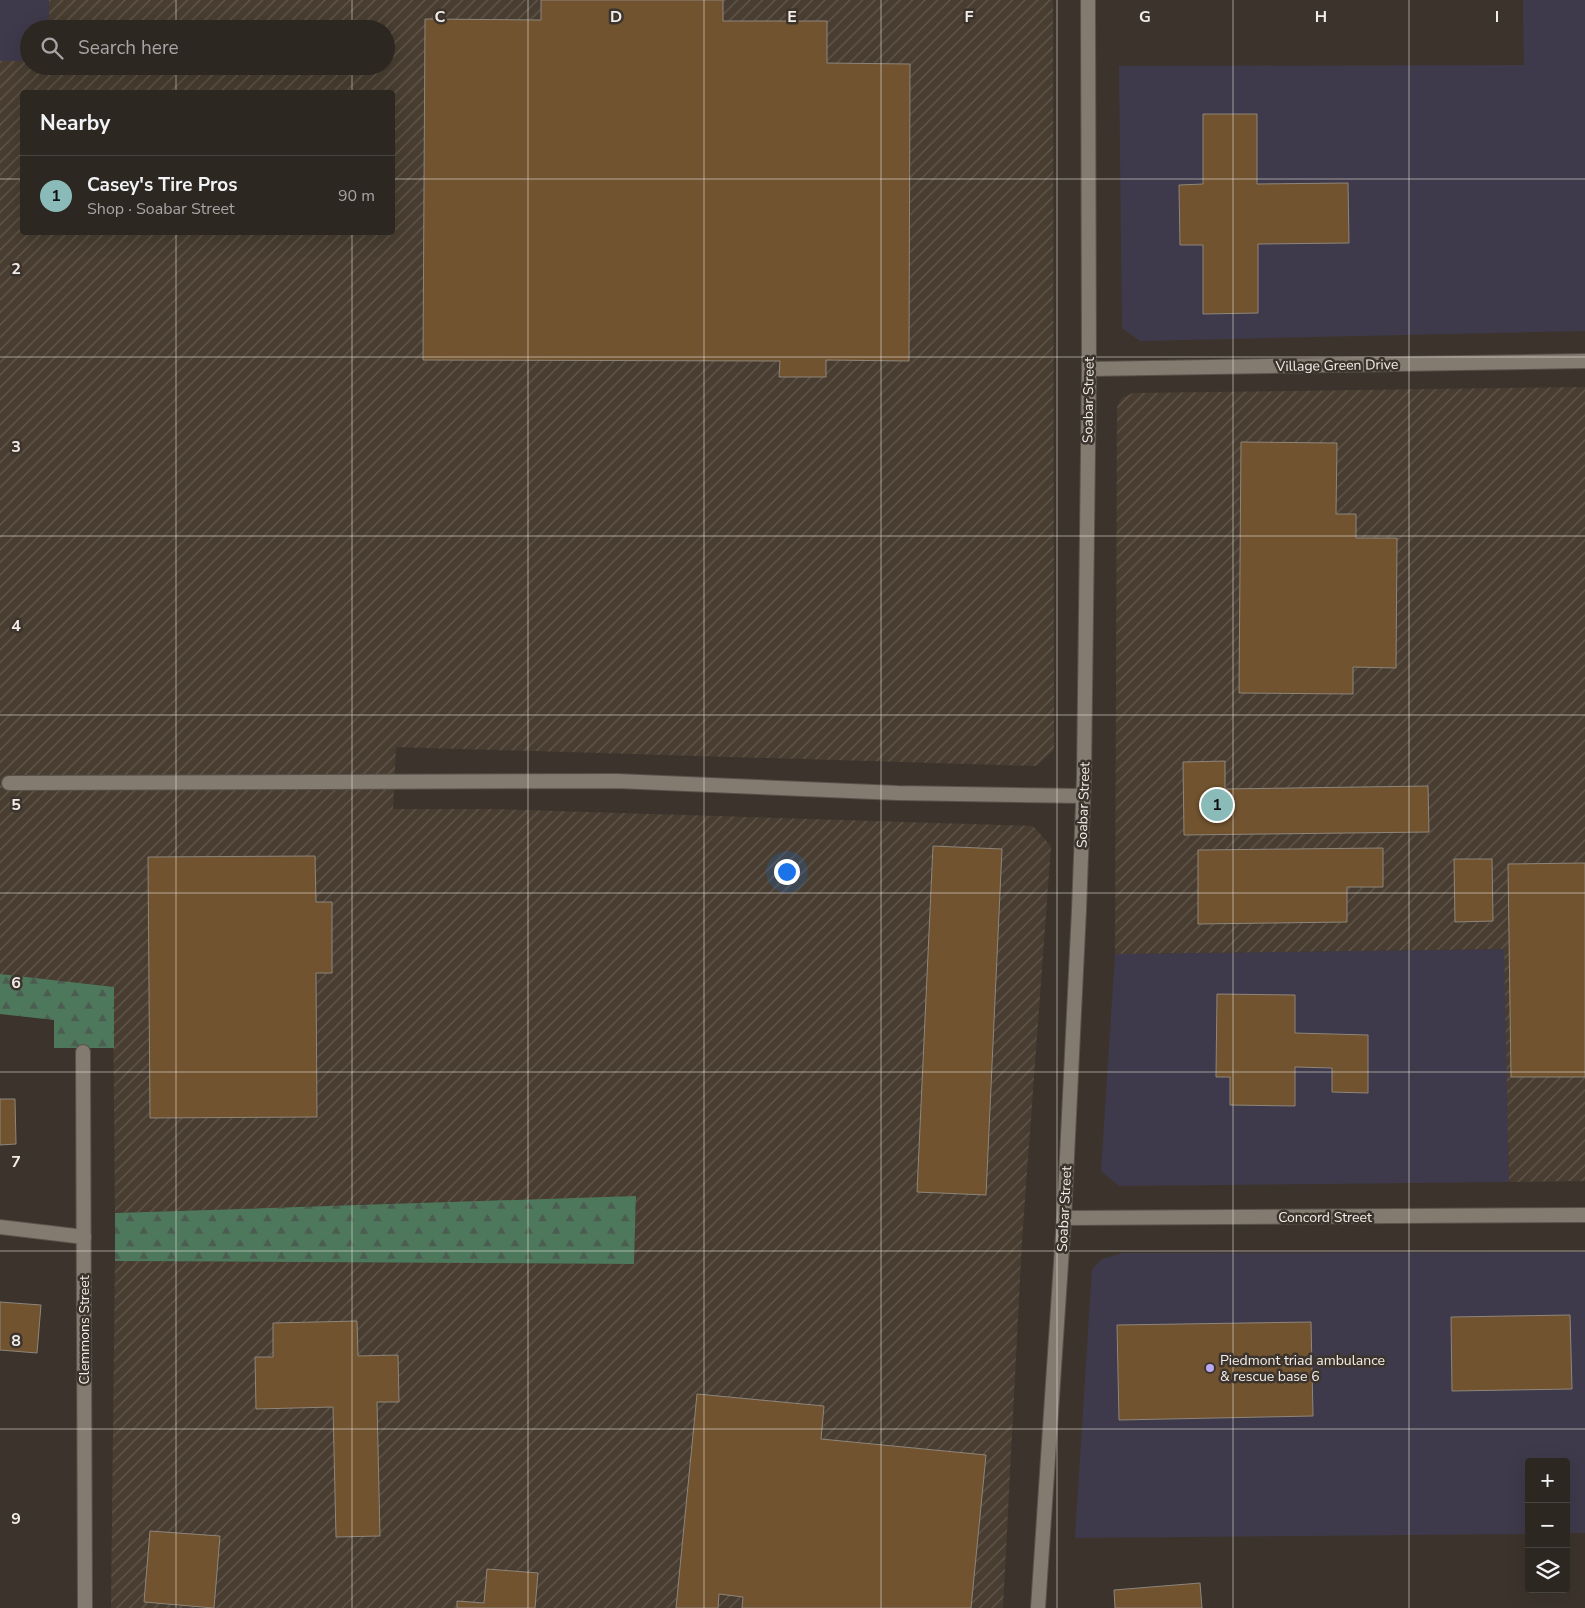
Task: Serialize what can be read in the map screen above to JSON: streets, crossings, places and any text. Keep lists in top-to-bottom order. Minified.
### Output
{"streets":{"street":["Village Green Drive","Soabar Street","Concord Street","Clemmons Street"]},"crossings":[["Village Green Drive","Soabar Street"],["Soabar Street","Concord Street"]],"places":["Piedmont triad ambulance & rescue base 6"],"page":{"search":"Search here","heading":"Nearby","list":[{"mark":"1","name":"Casey's Tire Pros","note":"Shop · Soabar Street","value":"90 m"}],"pins":"1","map_buttons":["+","−"]},"grid":{"columns":["C","D","E","F","G","H","I"],"rows":["2","3","4","5","6","7","8","9"]}}
